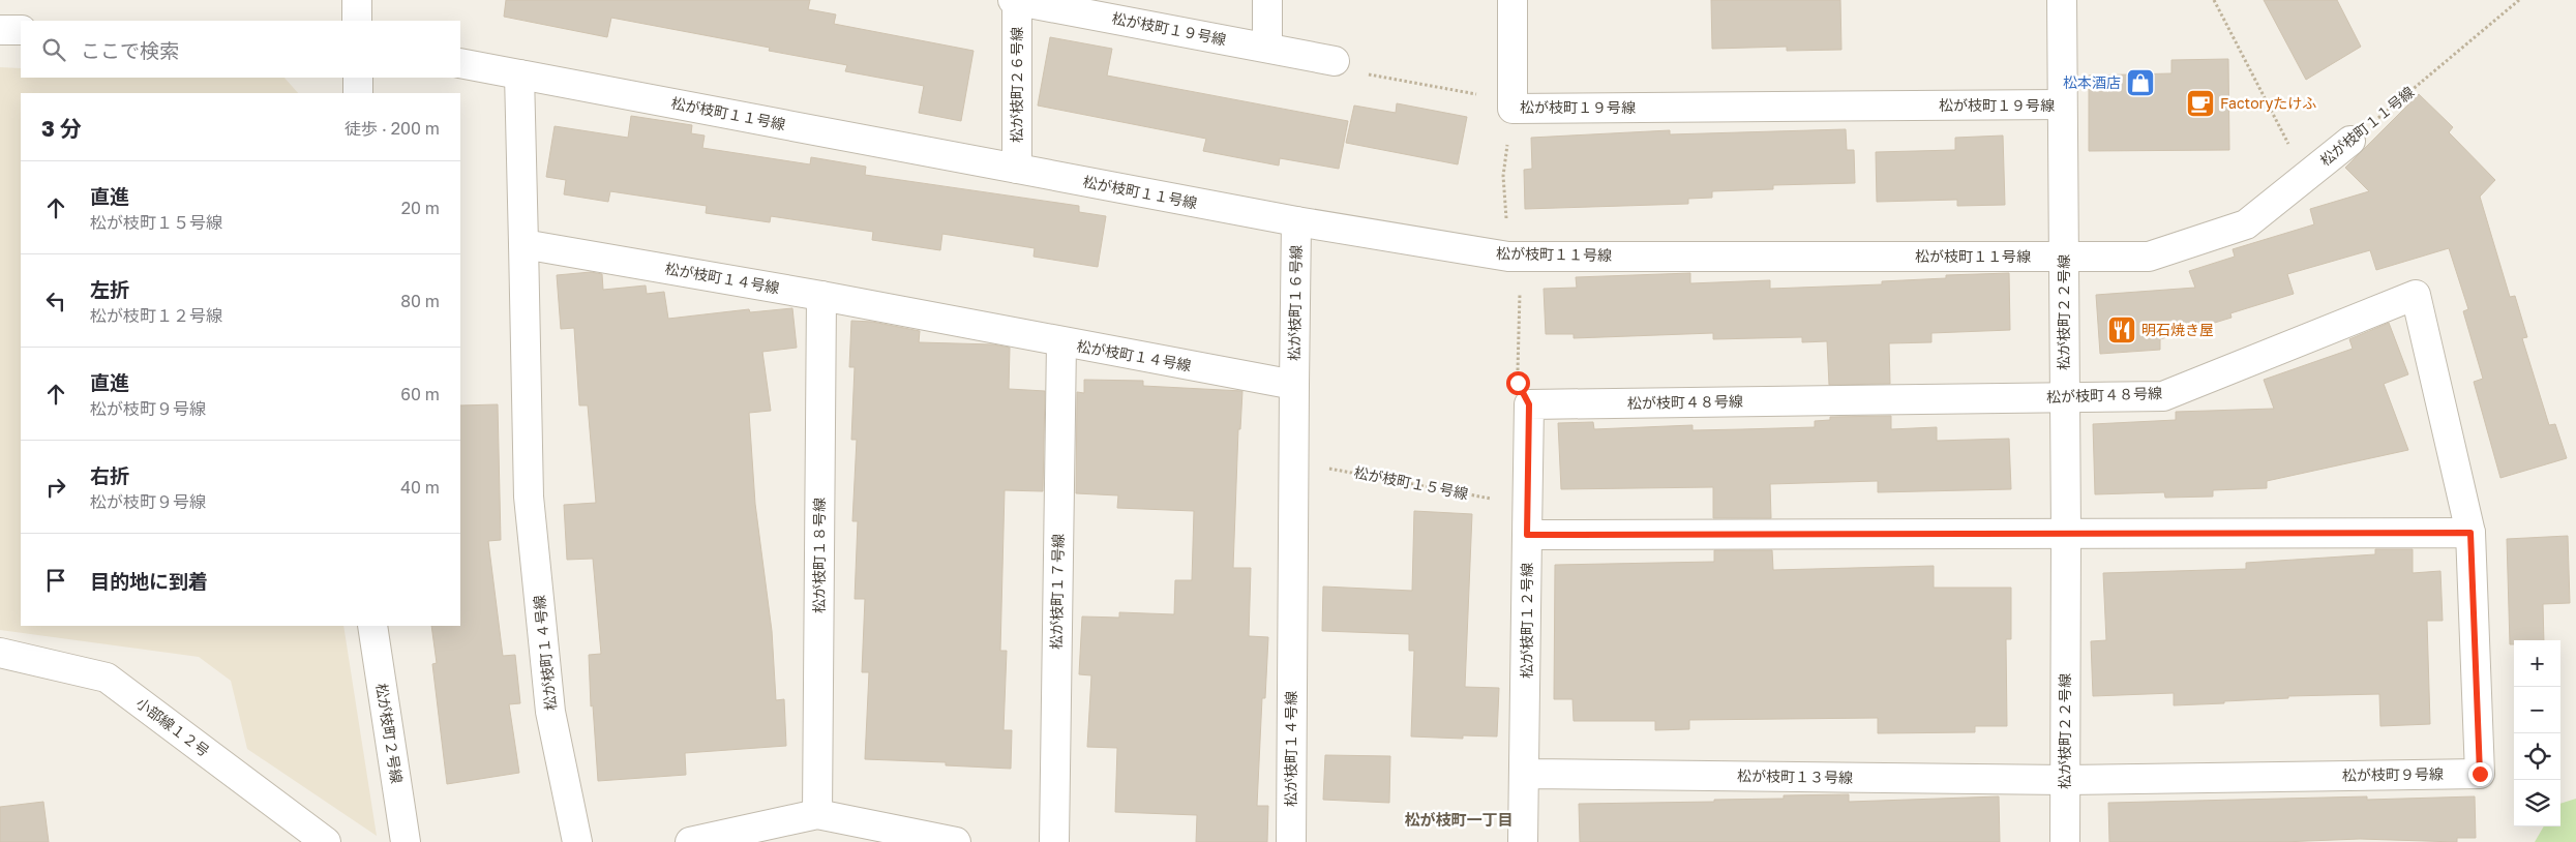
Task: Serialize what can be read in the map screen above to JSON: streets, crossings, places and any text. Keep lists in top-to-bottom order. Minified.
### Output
{"streets":{"street":["松が枝町１９号線","松が枝町２６号線","松が枝町１１号線","松が枝町１４号線","松が枝町１６号線","松が枝町２２号線","松が枝町４８号線","松が枝町１８号線","松が枝町１７号線","松が枝町１２号線","小部線１２号","松が枝町２号線","松が枝町９号線","松が枝町１３号線"],"path":["松が枝町１５号線"]},"crossings":[["松が枝町１９号線","松が枝町２６号線"],["松が枝町１９号線","松が枝町２２号線"],["松が枝町２６号線","松が枝町１１号線"],["松が枝町１１号線","松が枝町１４号線"],["松が枝町１１号線","松が枝町１６号線"],["松が枝町１１号線","松が枝町２２号線"],["松が枝町１４号線","松が枝町１６号線"],["松が枝町１４号線","松が枝町１５号線"],["松が枝町１４号線","松が枝町１８号線"],["松が枝町１４号線","松が枝町１７号線"],["松が枝町２２号線","松が枝町４８号線"],["松が枝町２２号線","松が枝町９号線"],["松が枝町２２号線","松が枝町１３号線"],["松が枝町４８号線","松が枝町９号線"],["松が枝町１２号線","松が枝町１３号線"],["松が枝町９号線","松が枝町１３号線"]],"districts":["松が枝町一丁目"],"places":{"shop":["松本酒店"],"cafe":["Factoryたけふ"],"restaurant":["明石焼き屋"]},"page":{"search":"ここで検索","heading":["3 分","徒歩 · 200 m"],"list":[["直進","松が枝町１５号線","20 m"],["左折","松が枝町１２号線","80 m"],["直進","松が枝町９号線","60 m"],["右折","松が枝町９号線","40 m"],"目的地に到着"],"map_buttons":["+","−"]}}
